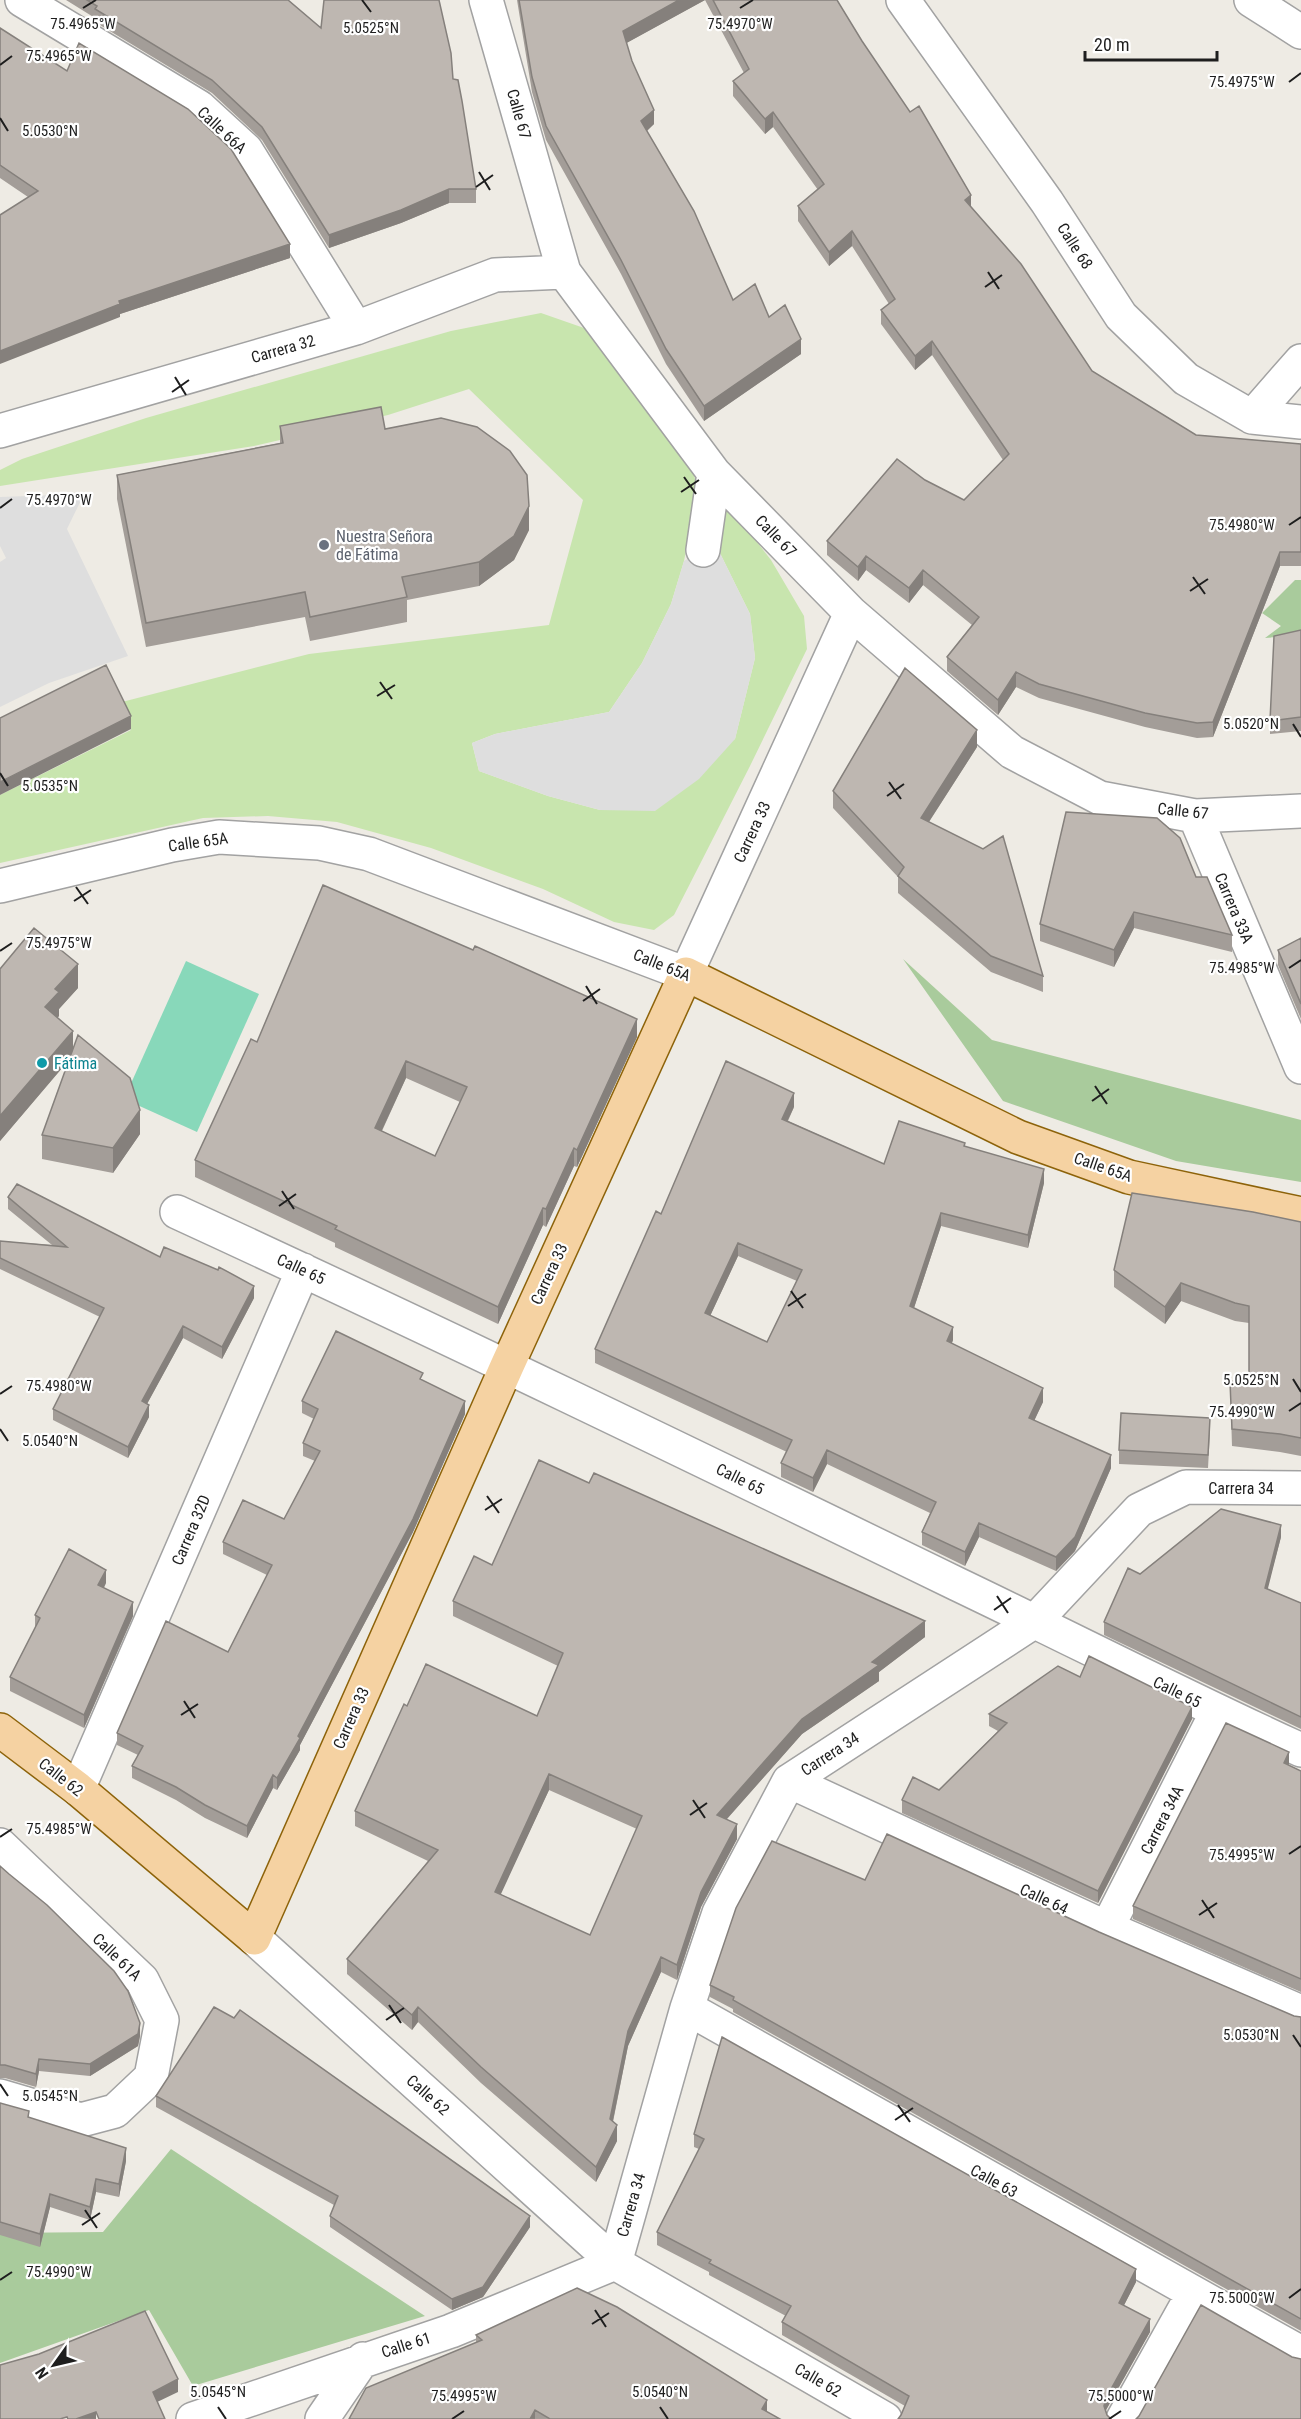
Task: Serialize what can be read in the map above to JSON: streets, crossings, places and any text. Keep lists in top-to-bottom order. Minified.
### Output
{"streets":{"main road":["Carrera 33","Calle 65A","Calle 62"],"street":["Calle 67","Calle 66A","Calle 68","Carrera 32","Carrera 33A","Calle 65","Carrera 34","Carrera 32D","Carrera 34A","Calle 64","Calle 61A","Calle 63","Calle 61"]},"crossings":[["Calle 67","Carrera 32"],["Calle 67","Carrera 33"],["Calle 67","Carrera 33A"],["Calle 66A","Carrera 32"],["Carrera 33","Calle 65A"],["Carrera 33","Calle 65"],["Carrera 33","Calle 62"],["Calle 65","Carrera 34"],["Calle 65","Carrera 32D"],["Calle 65","Carrera 34A"],["Carrera 34","Calle 62"],["Carrera 34","Calle 64"],["Carrera 34","Calle 63"],["Carrera 34","Calle 61"],["Carrera 32D","Calle 62"],["Calle 62","Calle 61"],["Carrera 34A","Calle 64"]],"places":["Nuestra Señora de Fátima","Fátima"],"scale_bar":"20 m","north":"bottom left","coordinates":["75.4965°W","75.4970°W","5.0525°N","75.4975°W","5.0530°N","75.4980°W","5.0520°N","5.0535°N","75.4985°W","75.4990°W","5.0540°N","75.4995°W","5.0545°N","75.5000°W"]}
